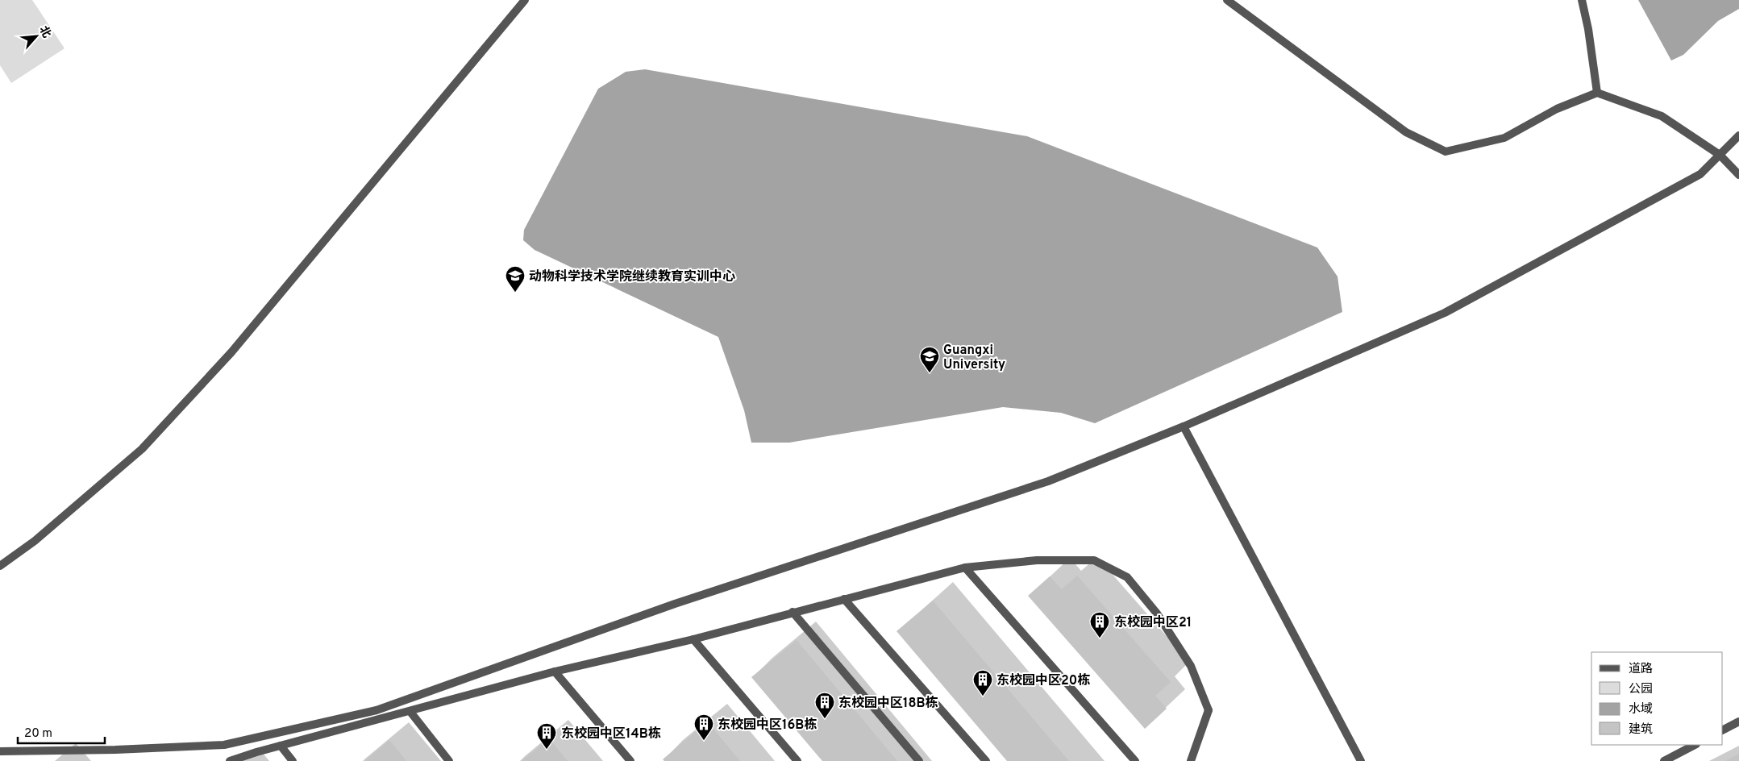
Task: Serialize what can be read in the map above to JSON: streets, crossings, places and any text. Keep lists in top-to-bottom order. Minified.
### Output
{"places":{"school or university":["动物科学技术学院继续教育实训中心","Guangxi University"],"building":["东校园中区21","东校园中区20栋","东校园中区18B栋","东校园中区16B栋","东校园中区14B栋"]},"legend":["道路","公园","水域","建筑"],"scale_bar":"20 m","north":"top right"}
